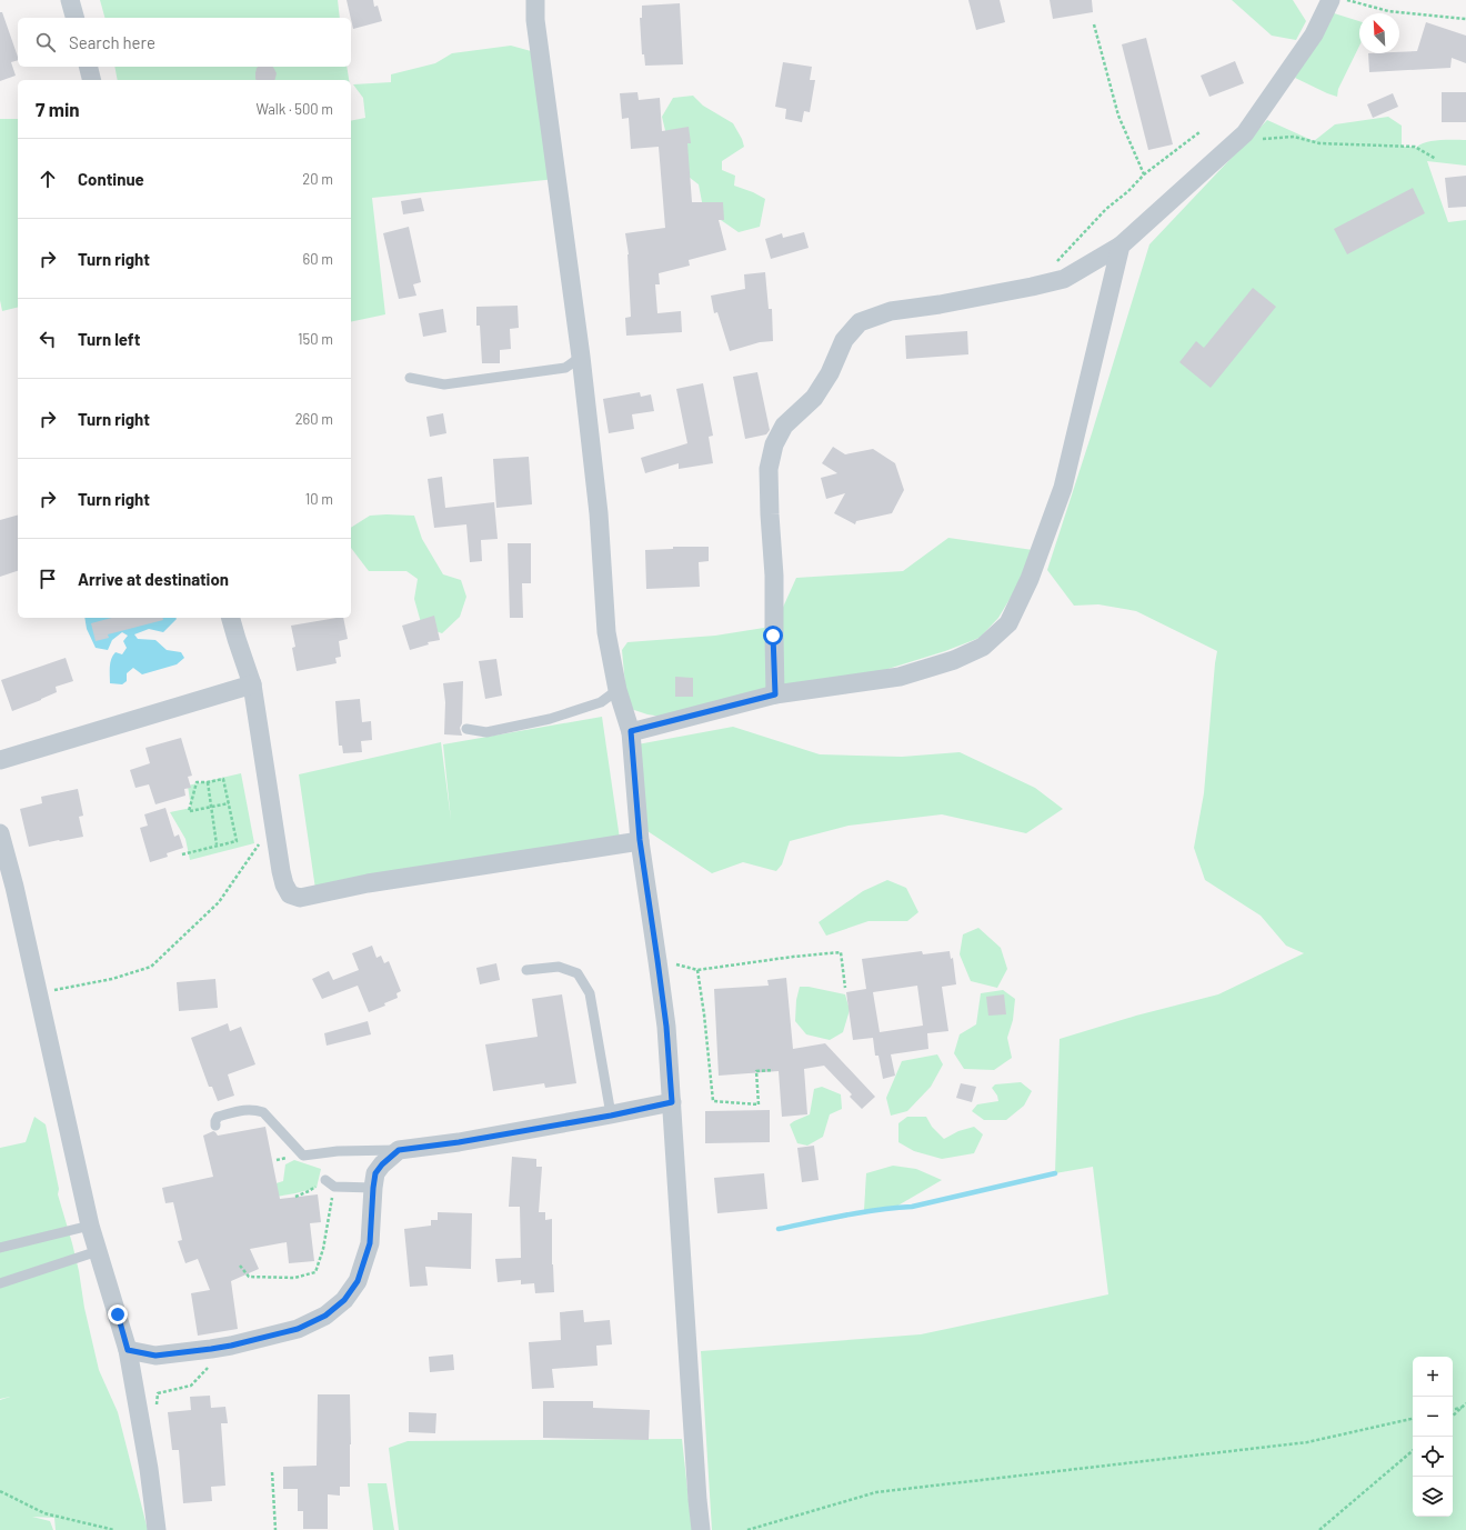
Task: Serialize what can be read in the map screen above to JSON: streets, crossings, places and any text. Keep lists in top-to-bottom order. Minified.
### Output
{"north":"top left","page":{"search":"Search here","heading":["7 min","Walk · 500 m"],"list":[["Continue","20 m"],["Turn right","60 m"],["Turn left","150 m"],["Turn right","260 m"],["Turn right","10 m"],"Arrive at destination"],"map_buttons":["+","−"]}}
